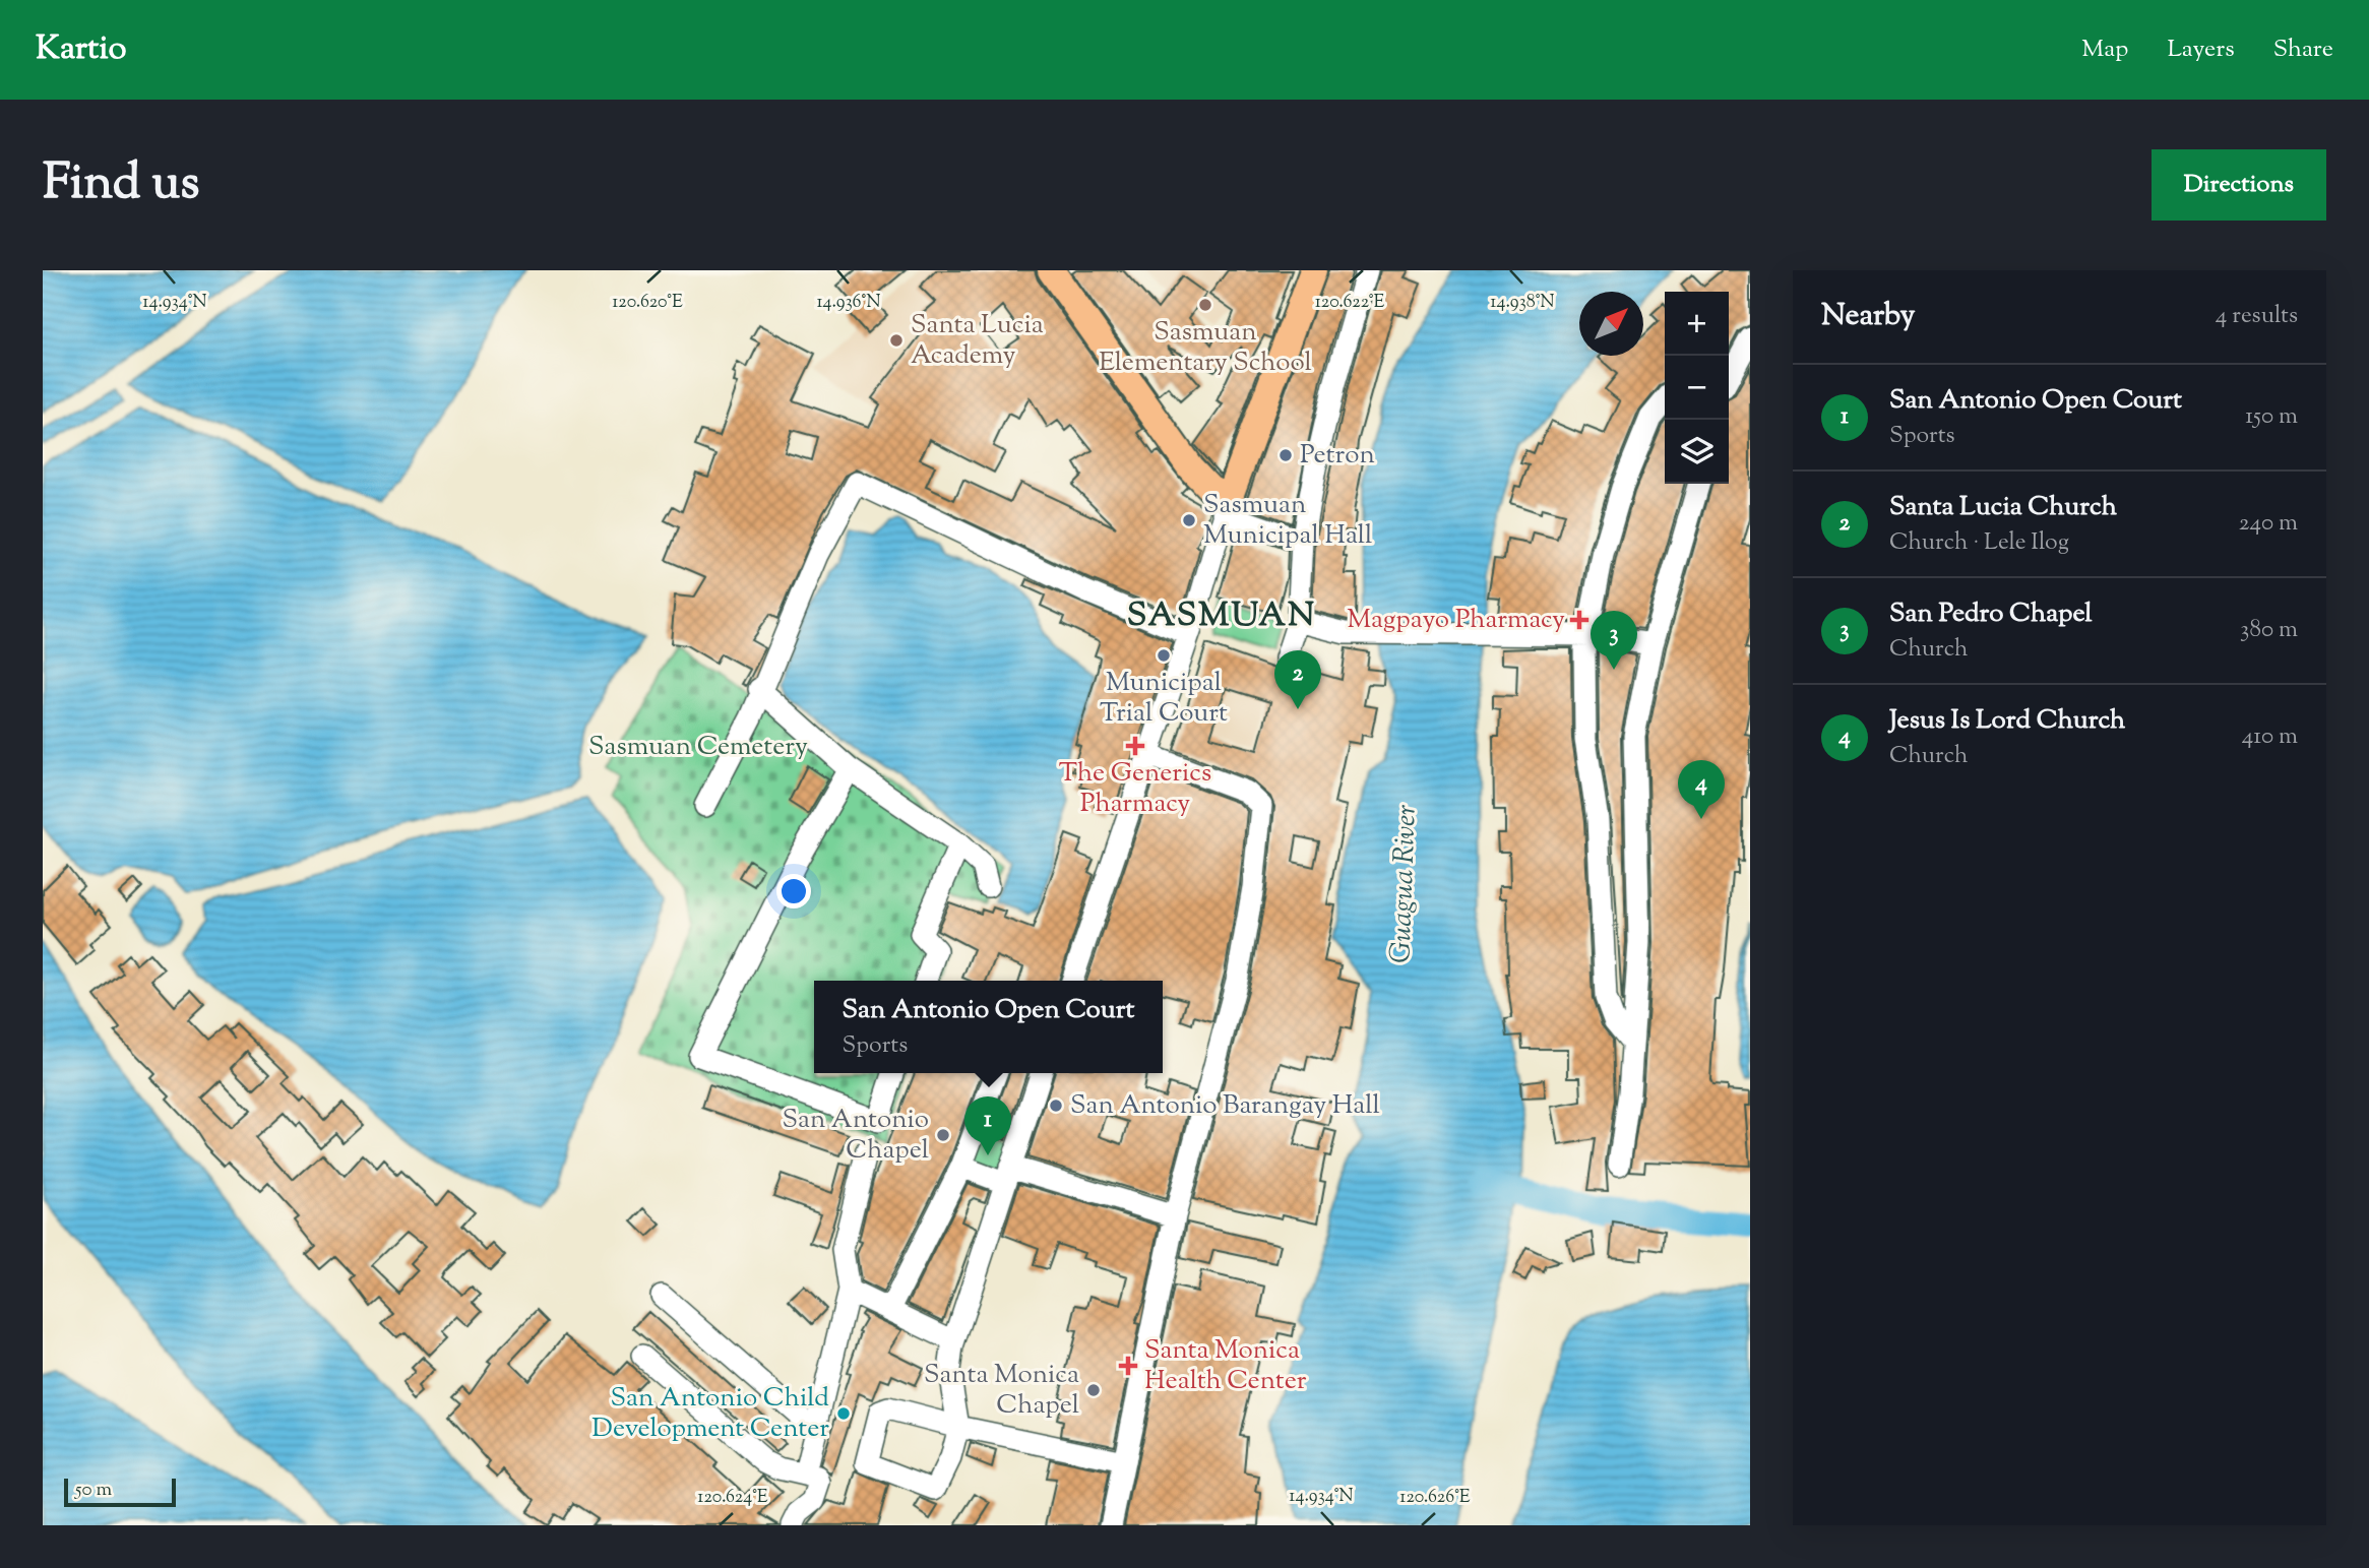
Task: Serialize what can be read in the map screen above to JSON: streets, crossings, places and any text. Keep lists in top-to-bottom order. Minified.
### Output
{"districts":["SASMUAN"],"water":["Guagua River"],"parks":["Sasmuan Cemetery"],"places":{"other":["Sasmuan Elementary School","Santa Lucia Academy","Petron","Sasmuan Municipal Hall","Municipal Trial Court","San Antonio Barangay Hall","San Antonio Chapel","Santa Monica Chapel","San Antonio Child Development Center"],"health":["Magpayo Pharmacy","The Generics Pharmacy","Santa Monica Health Center"]},"scale_bar":"50 m","north":"top right","page":{"header":"Kartio","nav":["Map","Layers","Share"],"title":"Find us","buttons":"Directions","heading":["Nearby","4 results"],"map_buttons":["+","−"],"list":[{"mark":"1","name":"San Antonio Open Court","note":"Sports","value":"150 m"},{"mark":"2","name":"Santa Lucia Church","note":"Church · Lele Ilog","value":"240 m"},{"mark":"3","name":"San Pedro Chapel","note":"Church","value":"380 m"},{"mark":"4","name":"Jesus Is Lord Church","note":"Church","value":"410 m"}],"pins":["3","2","4","1"],"popup":["San Antonio Open Court","Sports"],"scale":"50 m"},"coordinates":["120.620°E","120.622°E","14.934°N","14.936°N","14.938°N","120.624°E","120.626°E"]}
